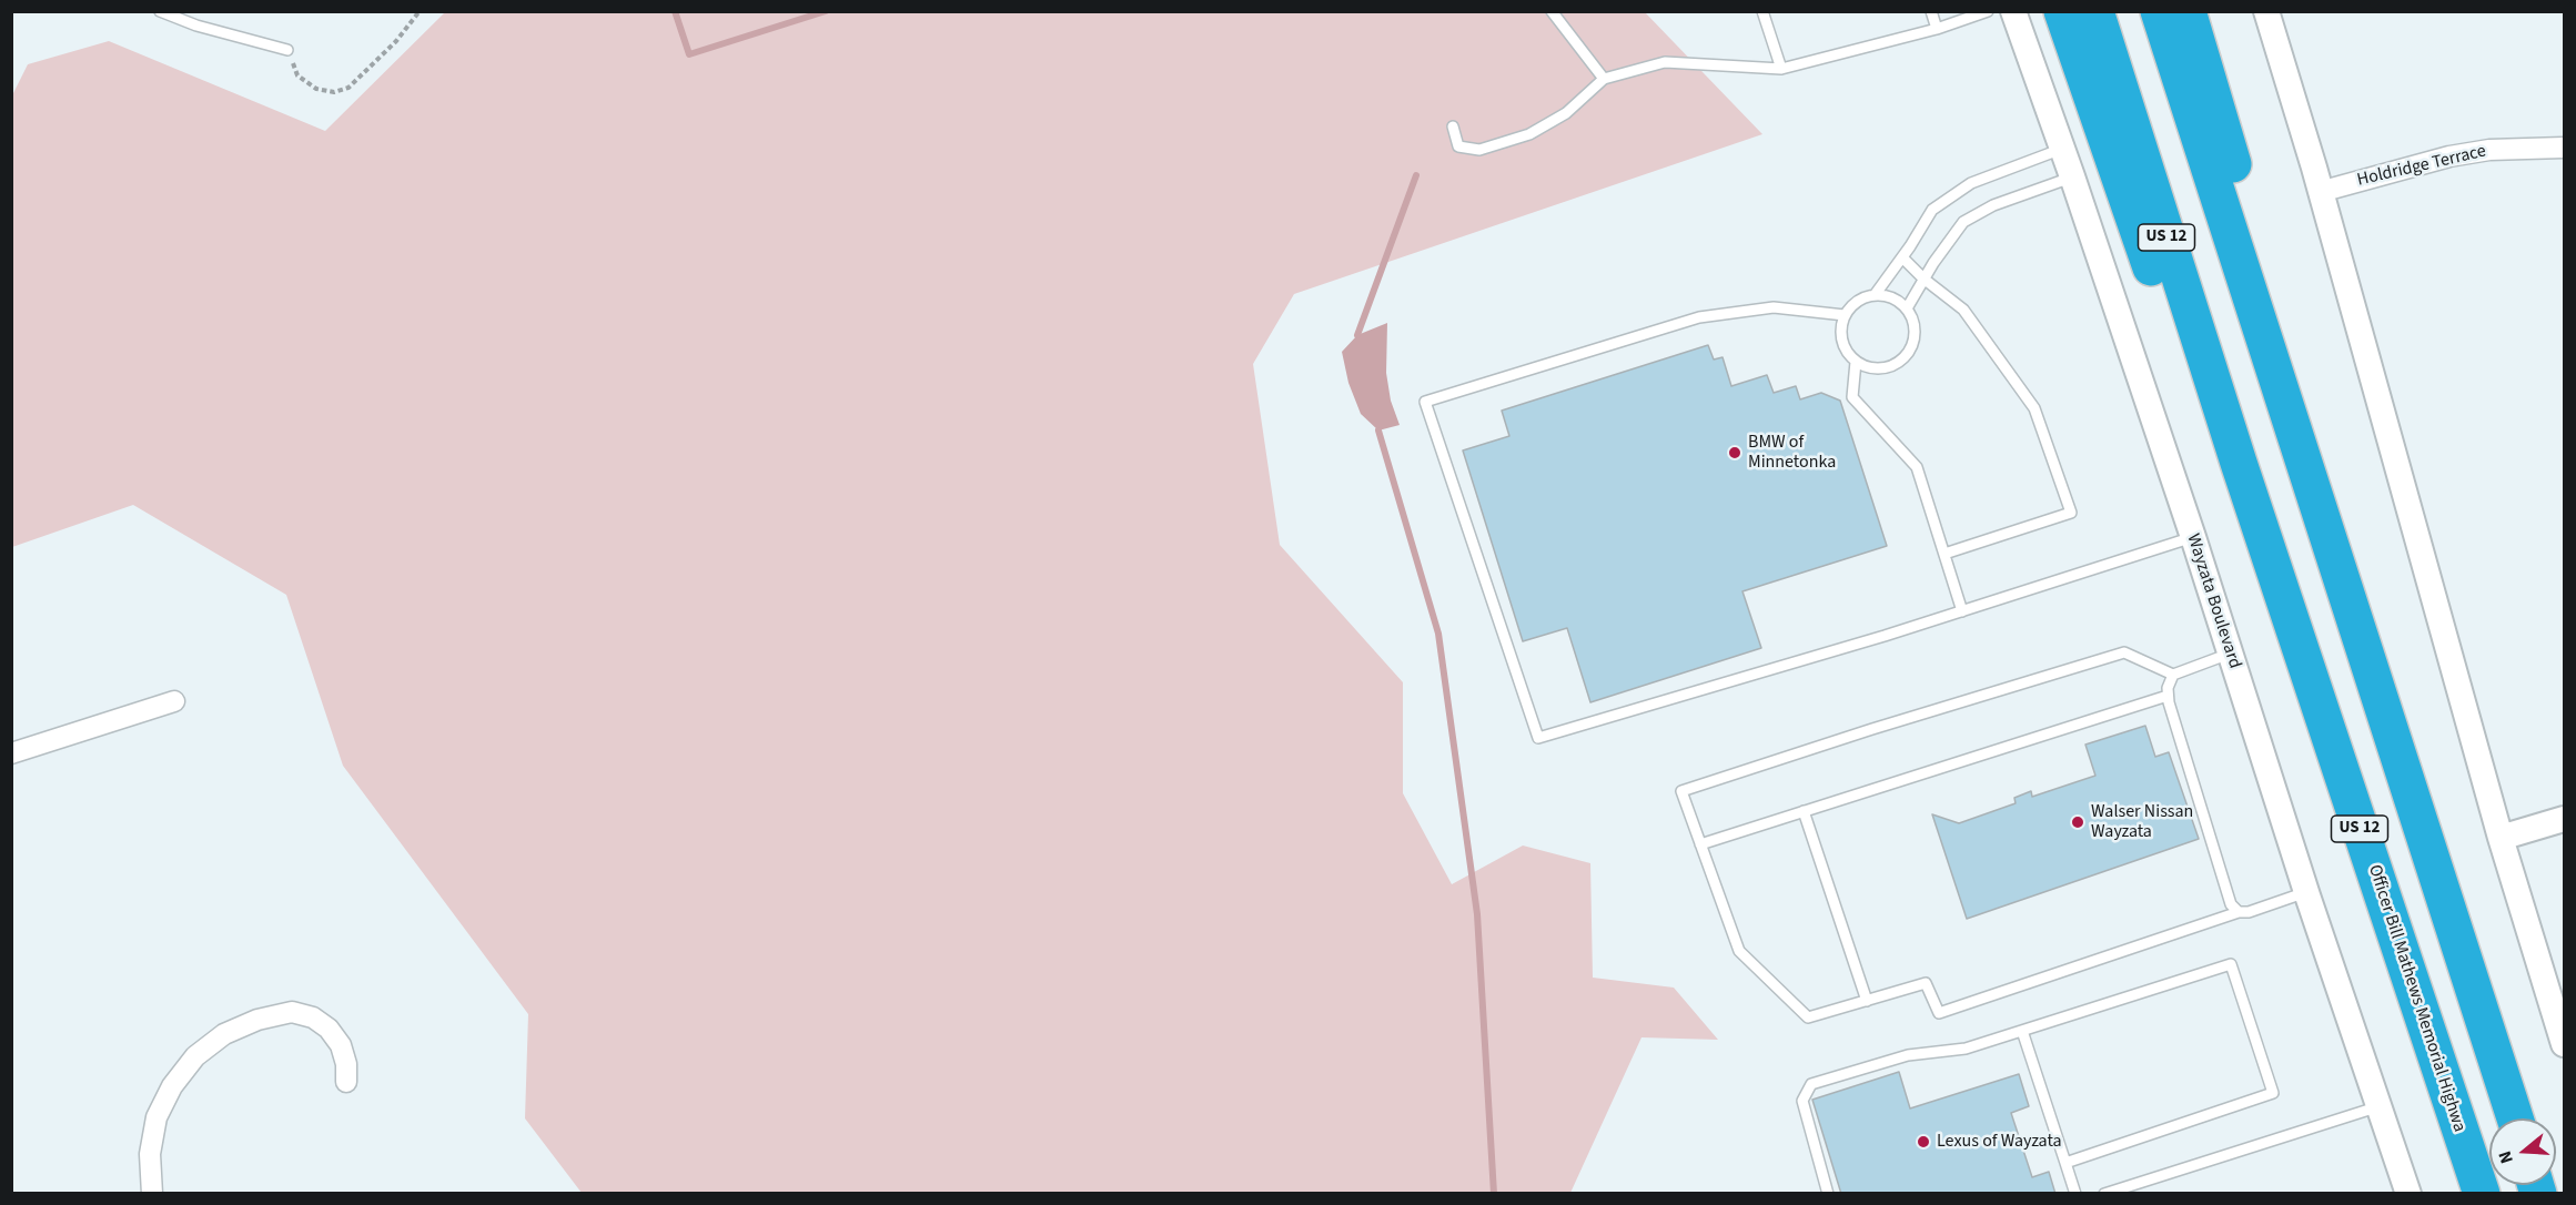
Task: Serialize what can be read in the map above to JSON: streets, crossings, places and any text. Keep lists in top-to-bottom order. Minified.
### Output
{"streets":{"highway":["US 12","Officer Bill Mathews Memorial Highwa"],"street":["Holdridge Terrace","Wayzata Boulevard"]},"crossings":[["US 12","Officer Bill Mathews Memorial Highwa"]],"places":["BMW of Minnetonka","Walser Nissan Wayzata","Lexus of Wayzata"],"north":"left"}
